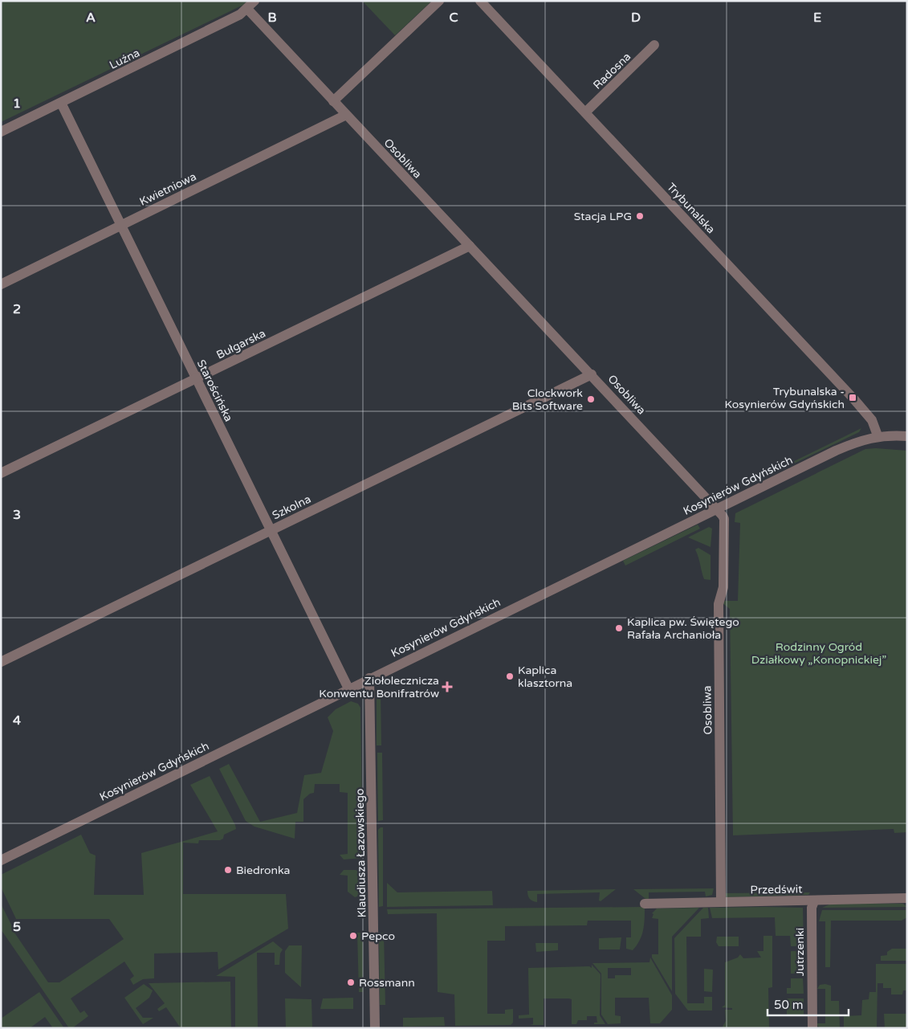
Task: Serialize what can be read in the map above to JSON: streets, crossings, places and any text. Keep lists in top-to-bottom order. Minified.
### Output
{"streets":{"street":["Luźna","Radosna","Osobliwa","Kwietniowa","Trybunalska","Bułgarska","Starościńska","Kosynierów Gdyńskich","Szkolna","Klaudiusza Łazowskiego","Przedświt","Jutrzenki"]},"crossings":[["Luźna","Osobliwa"],["Luźna","Starościńska"],["Radosna","Trybunalska"],["Osobliwa","Kwietniowa"],["Osobliwa","Bułgarska"],["Osobliwa","Kosynierów Gdyńskich"],["Osobliwa","Szkolna"],["Osobliwa","Przedświt"],["Kwietniowa","Starościńska"],["Trybunalska","Kosynierów Gdyńskich"],["Bułgarska","Starościńska"],["Starościńska","Kosynierów Gdyńskich"],["Starościńska","Szkolna"],["Kosynierów Gdyńskich","Klaudiusza Łazowskiego"],["Przedświt","Jutrzenki"]],"parks":["Rodzinny Ogród Działkowy „Konopnickiej”"],"places":{"other":["Stacja LPG","Clockwork Bits Software","Kaplica pw. Świętego Rafała Archanioła","Kaplica klasztorna","Biedronka","Pepco","Rossmann"],"transit":["Trybunalska - Kosynierów Gdyńskich"],"health":["Ziołolecznicza Konwentu Bonifratrów"]},"scale_bar":"50 m","grid":{"columns":["A","B","C","D","E"],"rows":["1","2","3","4","5"]}}
